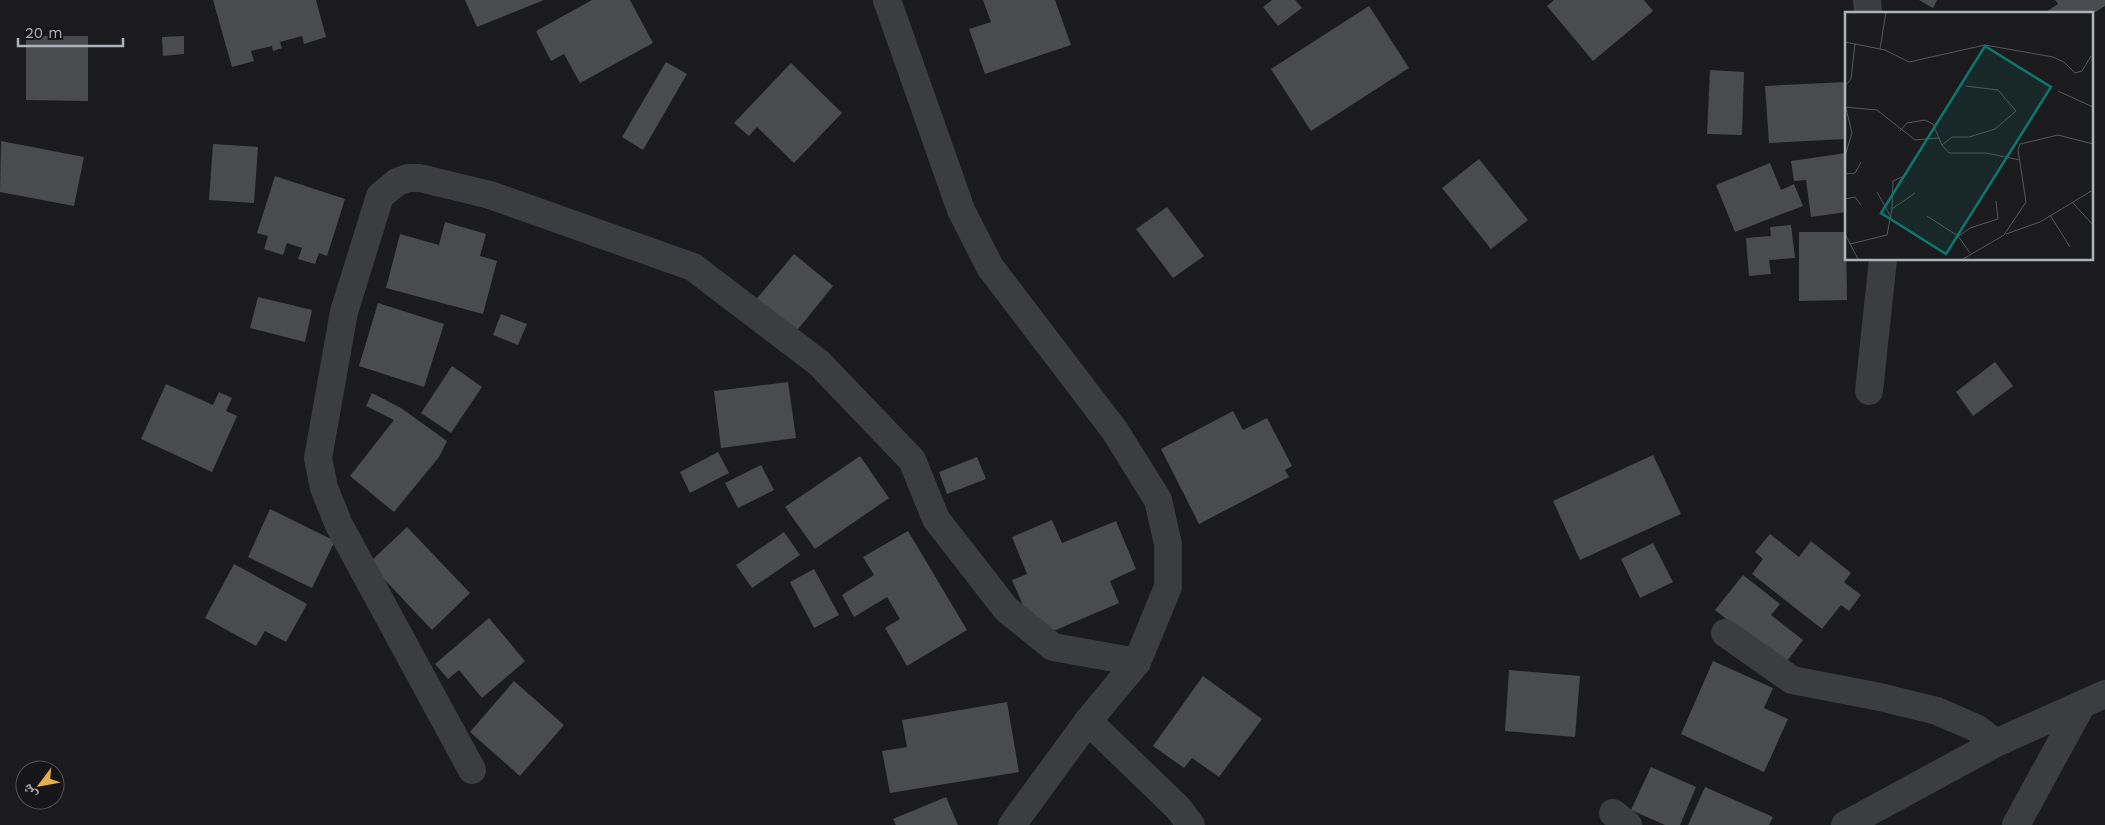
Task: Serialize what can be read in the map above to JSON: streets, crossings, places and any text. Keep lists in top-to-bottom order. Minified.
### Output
{"scale_bar":"20 m","north":"bottom left"}
